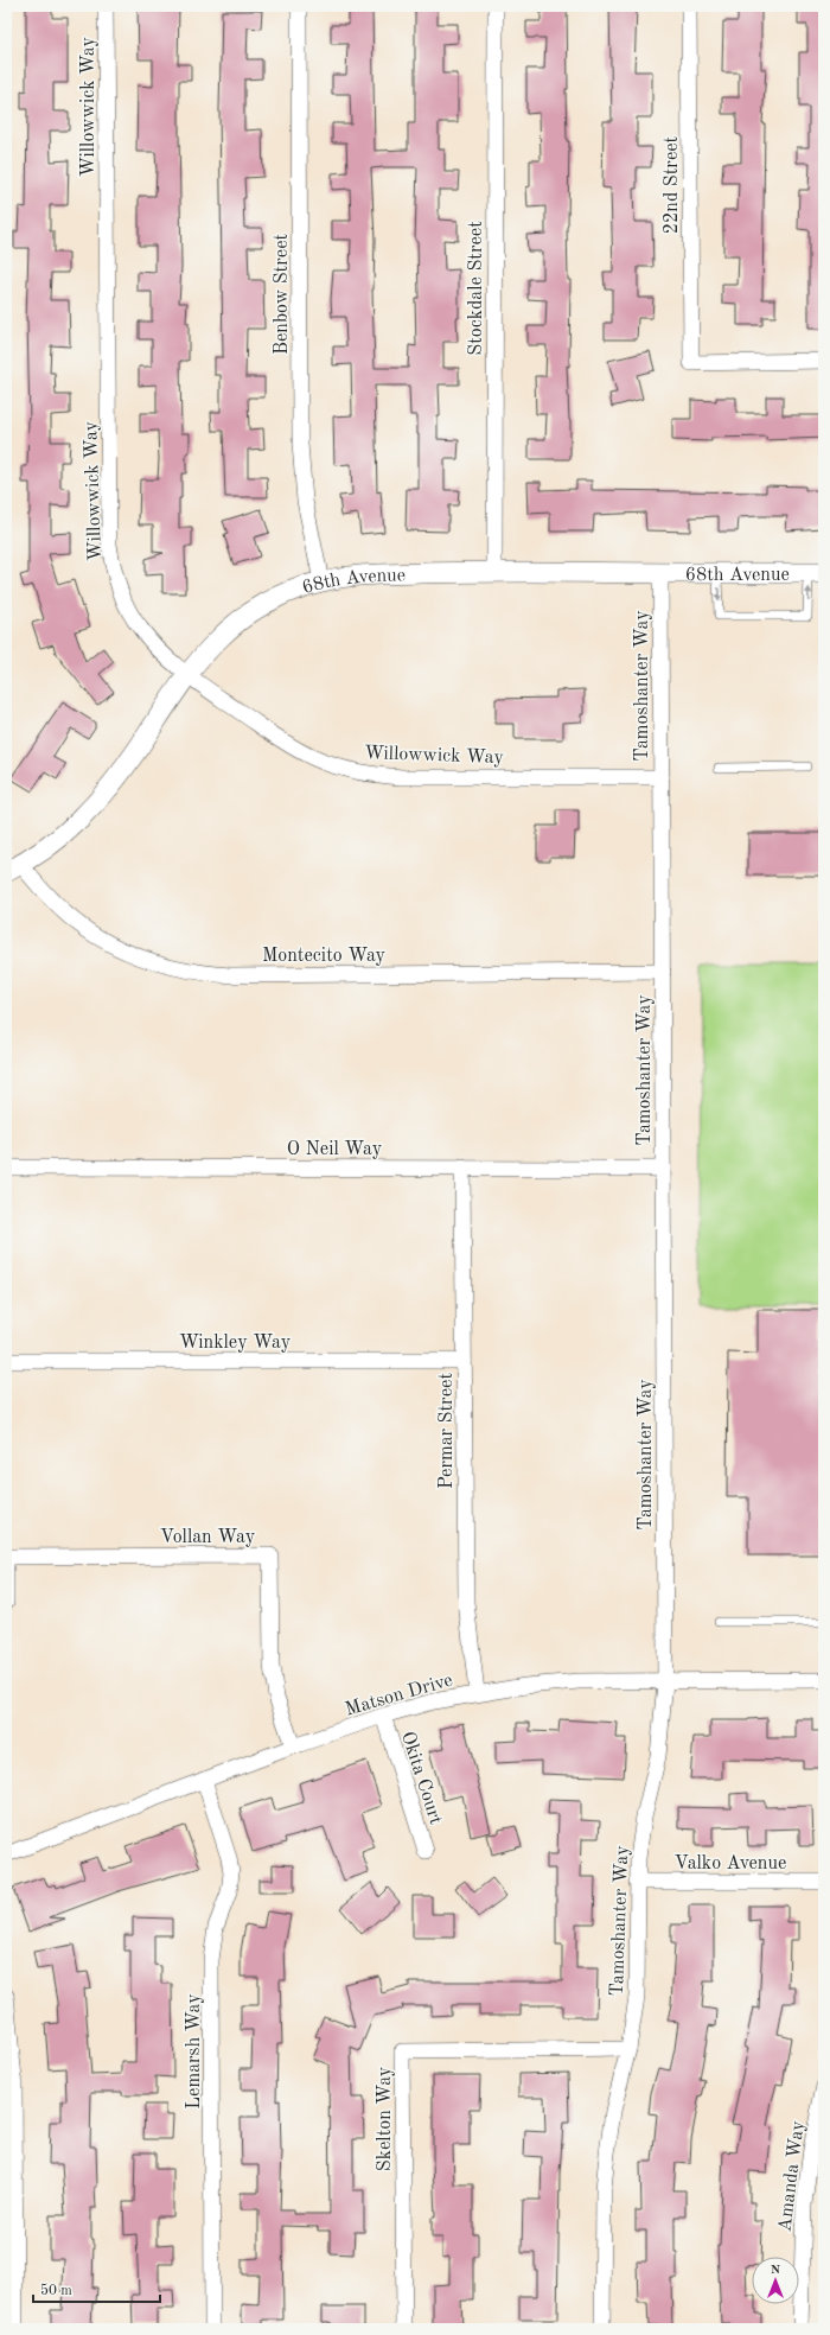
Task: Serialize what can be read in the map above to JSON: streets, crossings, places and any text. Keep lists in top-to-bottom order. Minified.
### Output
{"streets":{"street":["Willowwick Way","22nd Street","Stockdale Street","Benbow Street","68th Avenue","Tamoshanter Way","Montecito Way","O Neil Way","Winkley Way","Permar Street","Vollan Way","Matson Drive","Okita Court","Valko Avenue","Lemarsh Way","Skelton Way","Amanda Way"]},"crossings":[["Willowwick Way","68th Avenue"],["Willowwick Way","Tamoshanter Way"],["Stockdale Street","68th Avenue"],["Benbow Street","68th Avenue"],["68th Avenue","Tamoshanter Way"],["68th Avenue","Montecito Way"],["Tamoshanter Way","Montecito Way"],["Tamoshanter Way","O Neil Way"],["Tamoshanter Way","Matson Drive"],["Tamoshanter Way","Valko Avenue"],["Tamoshanter Way","Skelton Way"],["O Neil Way","Permar Street"],["Winkley Way","Permar Street"],["Permar Street","Matson Drive"],["Vollan Way","Matson Drive"],["Matson Drive","Okita Court"],["Matson Drive","Lemarsh Way"]],"scale_bar":"50 m","north":"top"}
